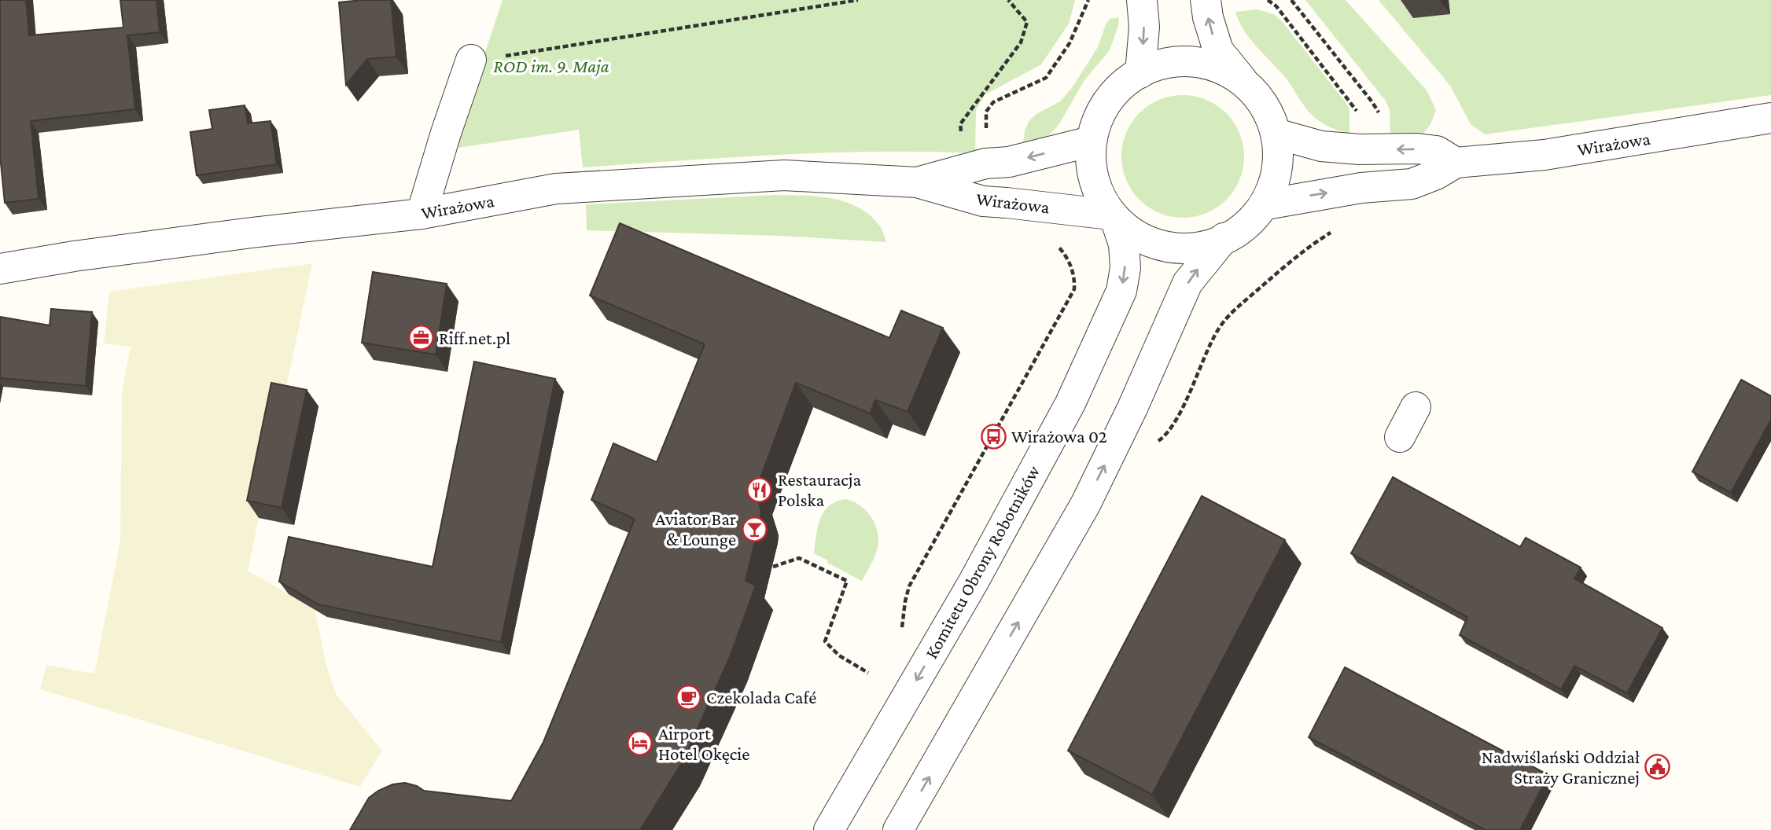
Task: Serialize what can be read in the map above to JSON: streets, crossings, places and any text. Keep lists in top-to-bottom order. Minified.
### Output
{"streets":{"street":["Wirażowa","Komitetu Obrony Robotników"]},"crossings":[["Wirażowa","Komitetu Obrony Robotników"]],"parks":["ROD im. 9. Maja"],"places":{"office":["Riff.net.pl"],"bus stop":["Wirażowa 02"],"restaurant":["Restauracja Polska"],"bar":["Aviator Bar & Lounge"],"cafe":["Czekolada Café"],"hotel":["Airport Hotel Okęcie"],"public building":["Nadwiślański Oddział Straży Granicznej"]}}
